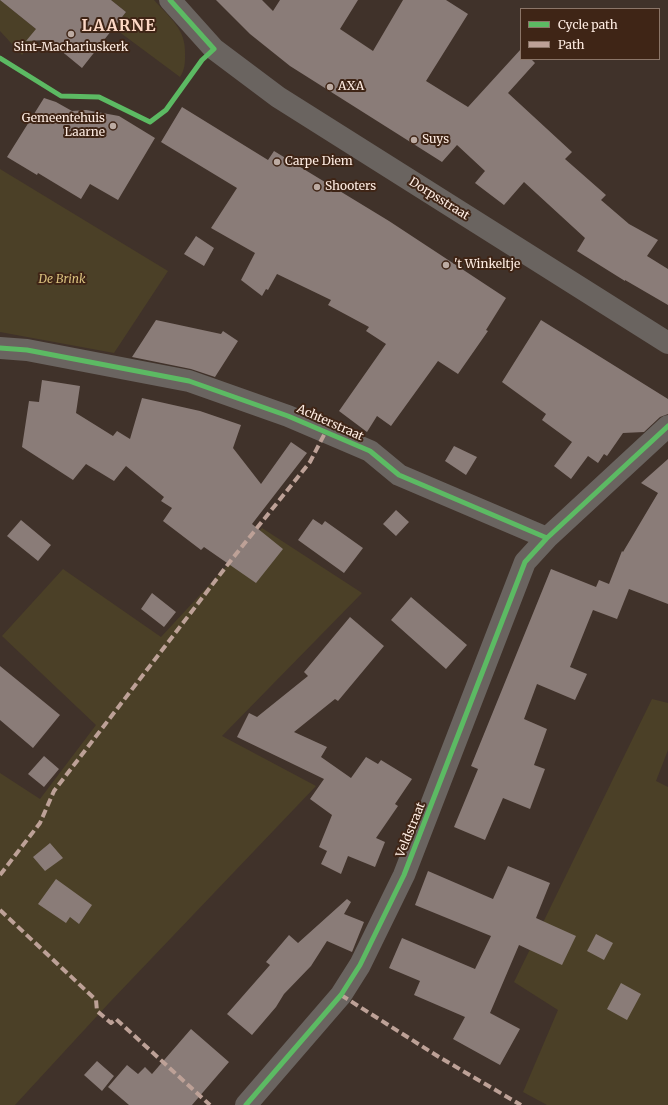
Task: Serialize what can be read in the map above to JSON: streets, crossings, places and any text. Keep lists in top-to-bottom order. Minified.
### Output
{"streets":{"street":["Dorpsstraat","Achterstraat","Veldstraat"]},"crossings":[["Achterstraat","Veldstraat"]],"districts":["LAARNE"],"parks":["De Brink"],"places":["Sint-Machariuskerk","AXA","Gemeentehuis Laarne","Suys","Carpe Diem","Shooters","'t Winkeltje"],"legend":["Cycle path","Path"]}
